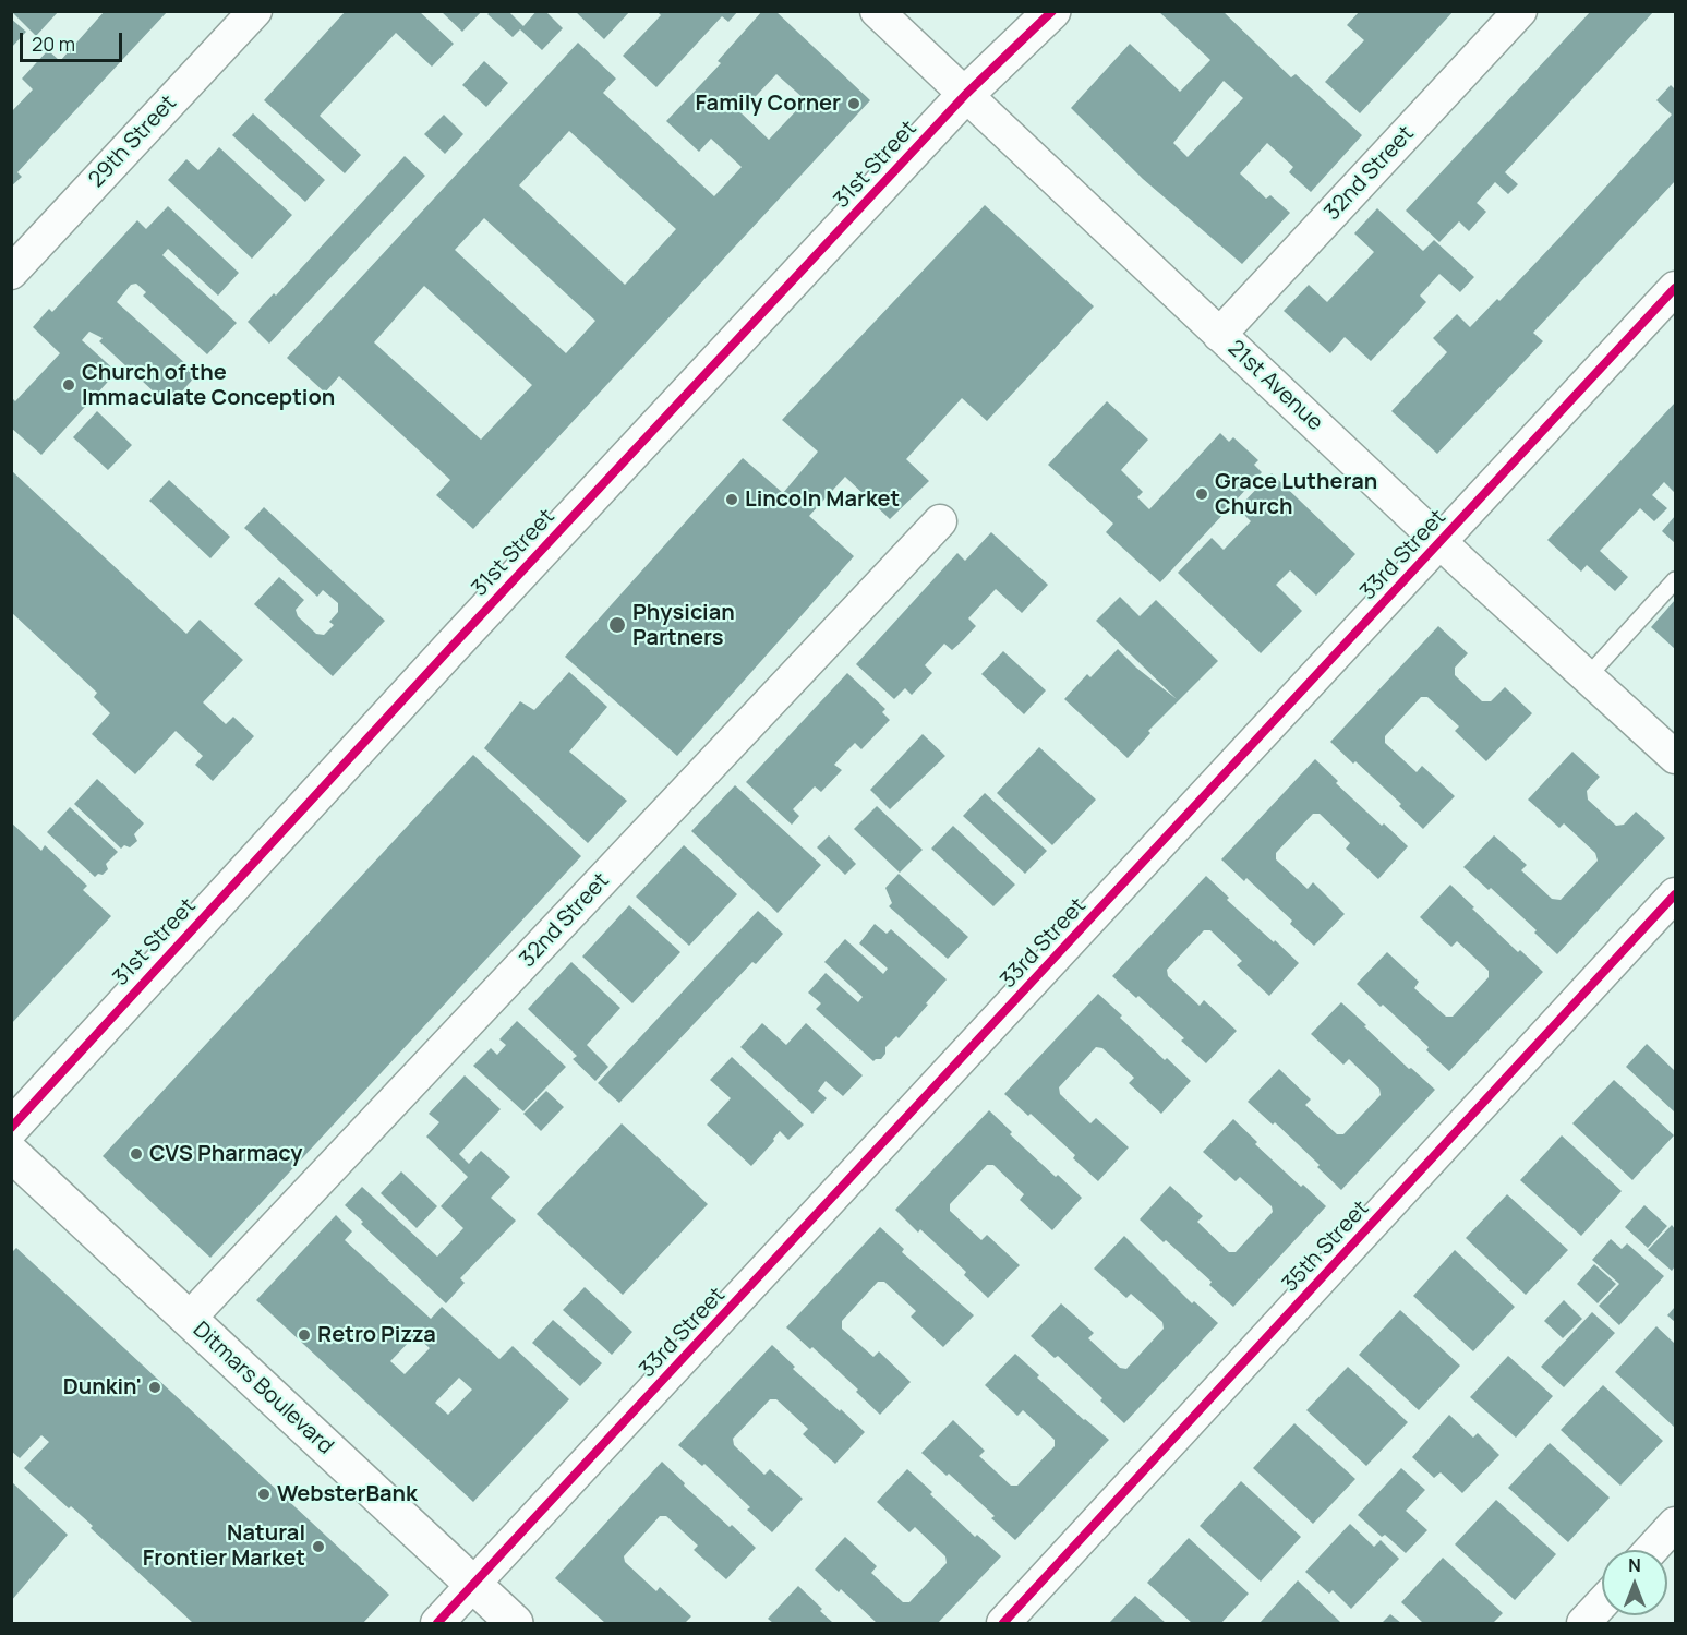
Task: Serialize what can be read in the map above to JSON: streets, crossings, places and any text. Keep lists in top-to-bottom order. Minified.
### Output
{"streets":{"street":["29th Street","31st Street","32nd Street","21st Avenue","33rd Street","35th Street","Ditmars Boulevard"]},"crossings":[["31st Street","21st Avenue"],["32nd Street","21st Avenue"],["32nd Street","Ditmars Boulevard"],["21st Avenue","33rd Street"],["33rd Street","Ditmars Boulevard"]],"places":["Family Corner","Church of the Immaculate Conception","Grace Lutheran Church","Lincoln Market","Physician Partners","CVS Pharmacy","Retro Pizza","Dunkin'","WebsterBank","Natural Frontier Market"],"scale_bar":"20 m","north":"top"}
